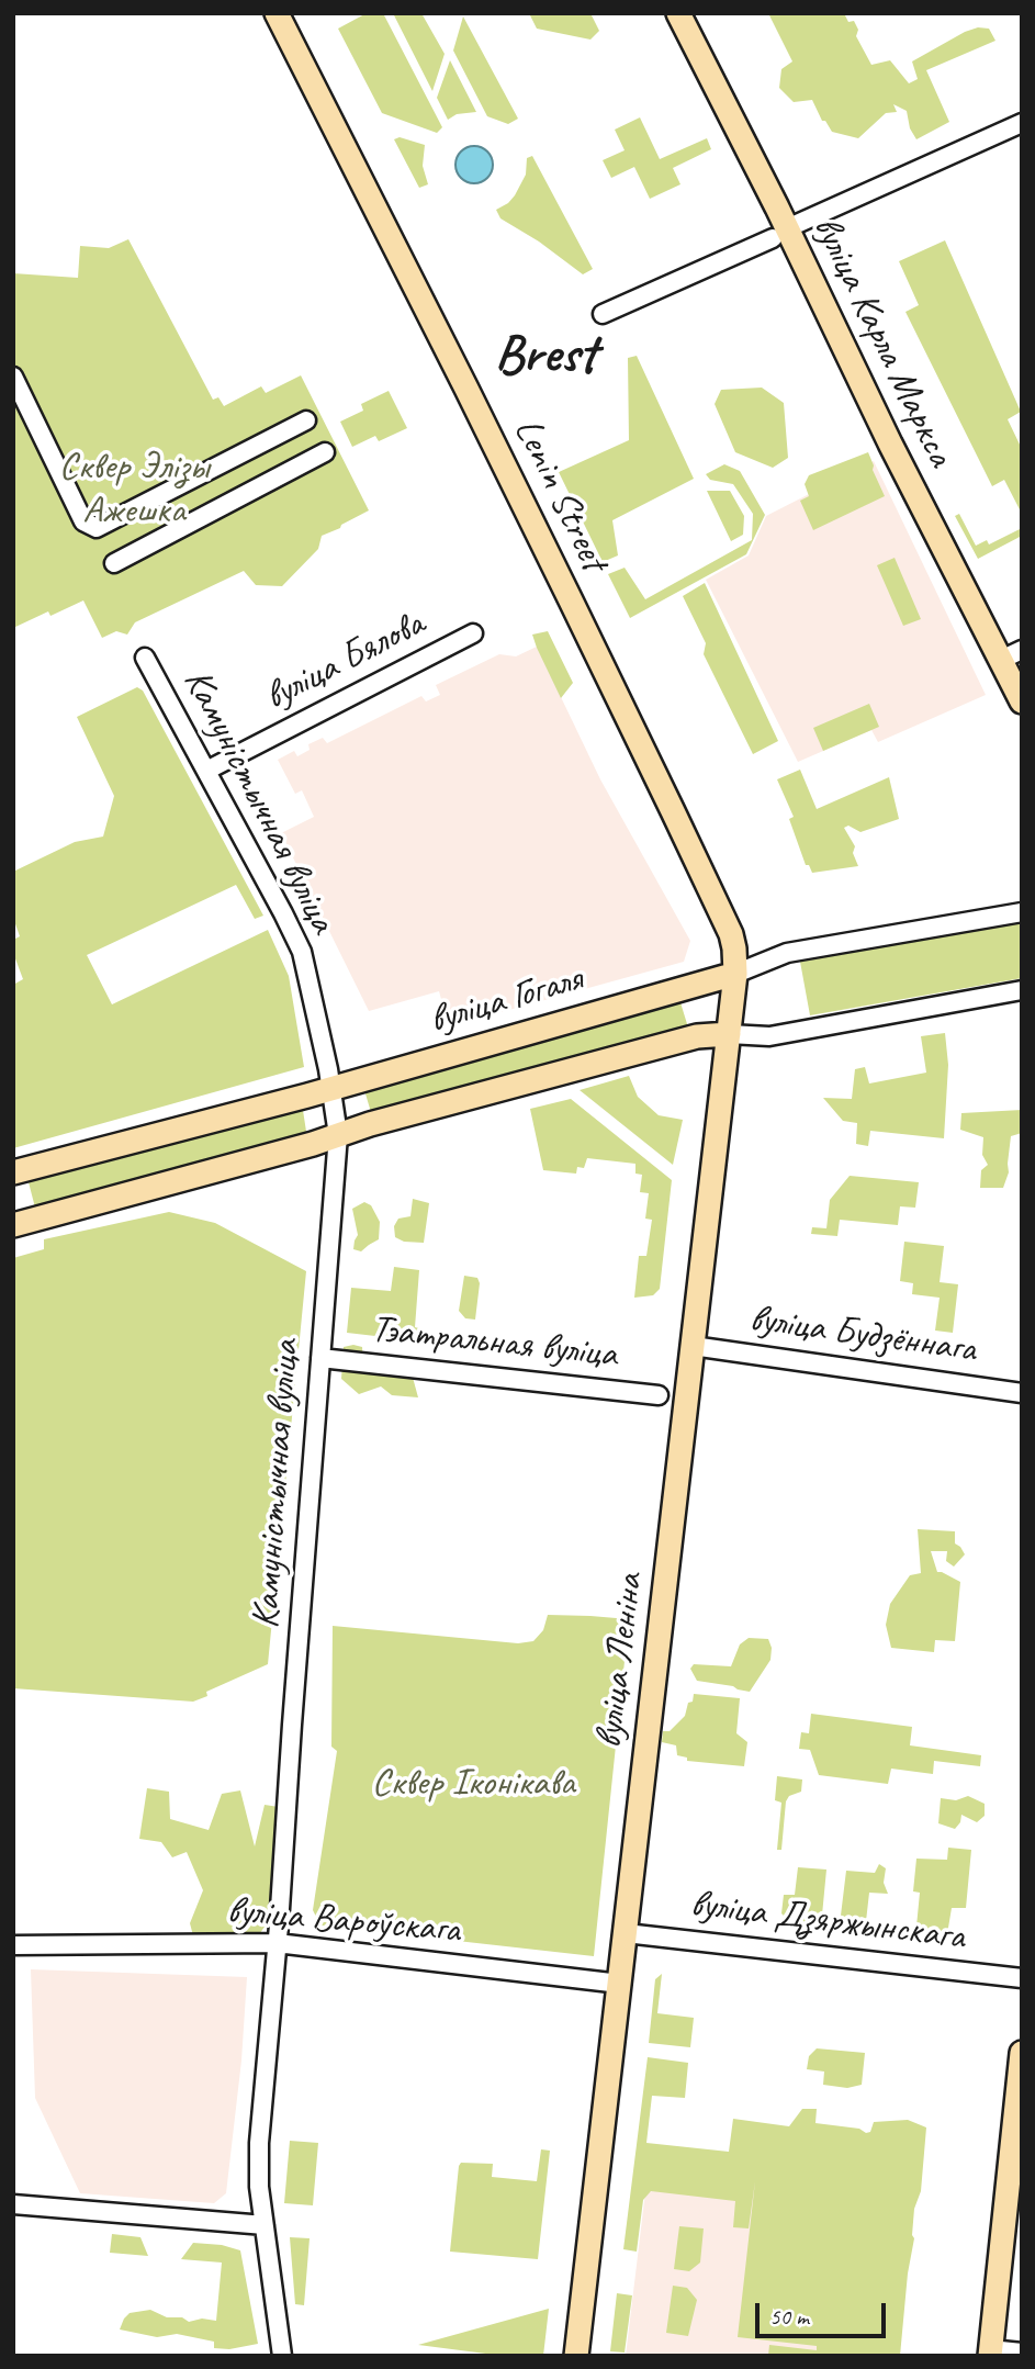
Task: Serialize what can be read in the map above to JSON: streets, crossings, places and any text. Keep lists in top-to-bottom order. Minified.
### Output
{"streets":{"main road":["вуліца Карла Маркса","Lenin Street","вуліца Гогаля","вуліца Леніна"],"street":["вуліца Бялова","Камуністычная вуліца","вуліца Будзённага","Тэатральная вуліца","вуліца Вароўскага","вуліца Дзяржынскага"]},"crossings":[["Lenin Street","вуліца Гогаля"],["Lenin Street","вуліца Леніна"],["вуліца Бялова","Камуністычная вуліца"],["Камуністычная вуліца","вуліца Гогаля"],["Камуністычная вуліца","Тэатральная вуліца"],["Камуністычная вуліца","вуліца Вароўскага"],["вуліца Гогаля","вуліца Леніна"],["вуліца Будзённага","вуліца Леніна"],["вуліца Леніна","вуліца Вароўскага"],["вуліца Леніна","вуліца Дзяржынскага"]],"districts":["Brest"],"parks":["Сквер Элізы Ажешка","Сквер Іконікава"],"scale_bar":"50 m"}
